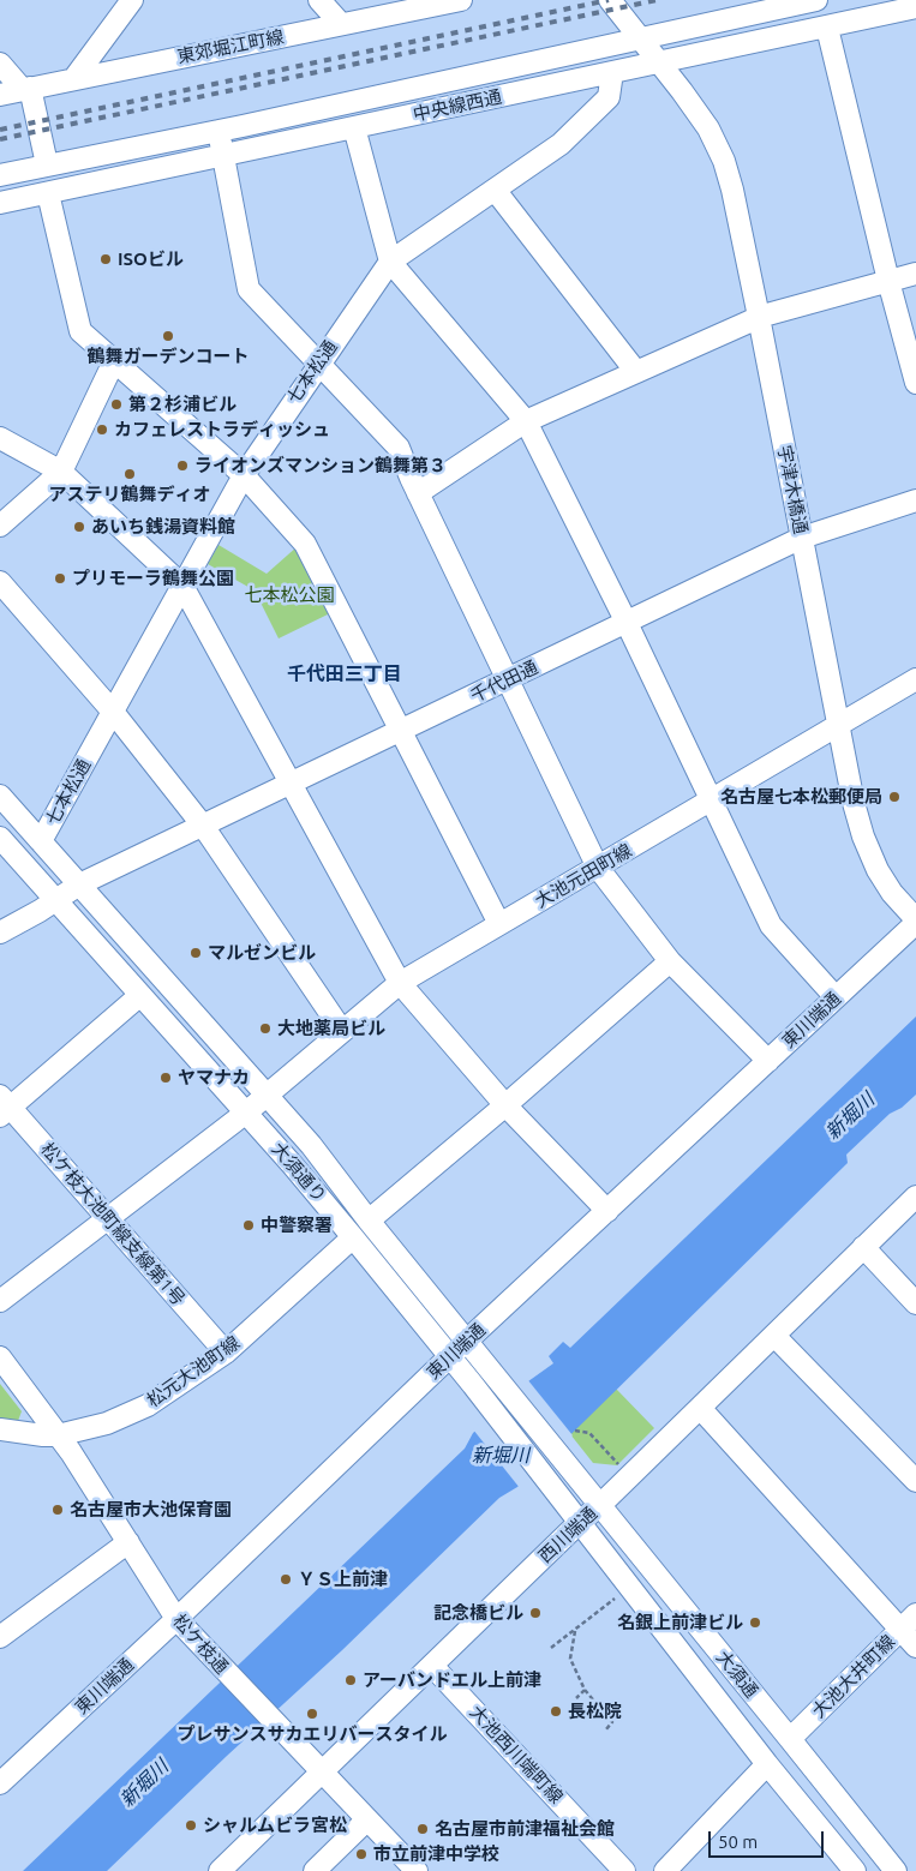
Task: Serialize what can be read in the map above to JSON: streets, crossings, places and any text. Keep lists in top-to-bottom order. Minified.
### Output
{"streets":{"street":["東郊堀江町線","中央線西通","七本松通","宇津木橋通","千代田通","大池元田町線","東川端通","大須通り","松ケ枝大池町線支線第1号","松元大池町線","西川端通","松ケ枝通","大須通","大池大井町線","大池西川端町線"]},"crossings":[["中央線西通","七本松通"],["中央線西通","宇津木橋通"],["七本松通","大須通り"],["宇津木橋通","千代田通"],["宇津木橋通","大池元田町線"],["宇津木橋通","東川端通"],["千代田通","大須通り"],["大池元田町線","大須通り"],["大池元田町線","松ケ枝大池町線支線第1号"],["東川端通","大須通り"],["東川端通","松ケ枝通"],["大須通り","松元大池町線"],["大須通り","西川端通"],["大須通り","大須通"],["松ケ枝大池町線支線第1号","松元大池町線"],["松元大池町線","松ケ枝通"],["西川端通","松ケ枝通"],["西川端通","大須通"],["西川端通","大池西川端町線"],["大須通","大池大井町線"]],"districts":["千代田三丁目"],"water":["新堀川"],"parks":["七本松公園"],"places":["ISOビル","鶴舞ガーデンコート","第２杉浦ビル","カフェレストラディッシュ","ライオンズマンション鶴舞第３","アステリ鶴舞ディオ","あいち銭湯資料館","プリモーラ鶴舞公園","名古屋七本松郵便局","マルゼンビル","大地薬局ビル","ヤマナカ","中警察署","名古屋市大池保育園","ＹＳ上前津","記念橋ビル","名銀上前津ビル","アーバンドエル上前津","長松院","プレサンスサカエリバースタイル","シャルムビラ宮松","名古屋市前津福祉会館","市立前津中学校"],"scale_bar":"50 m"}
